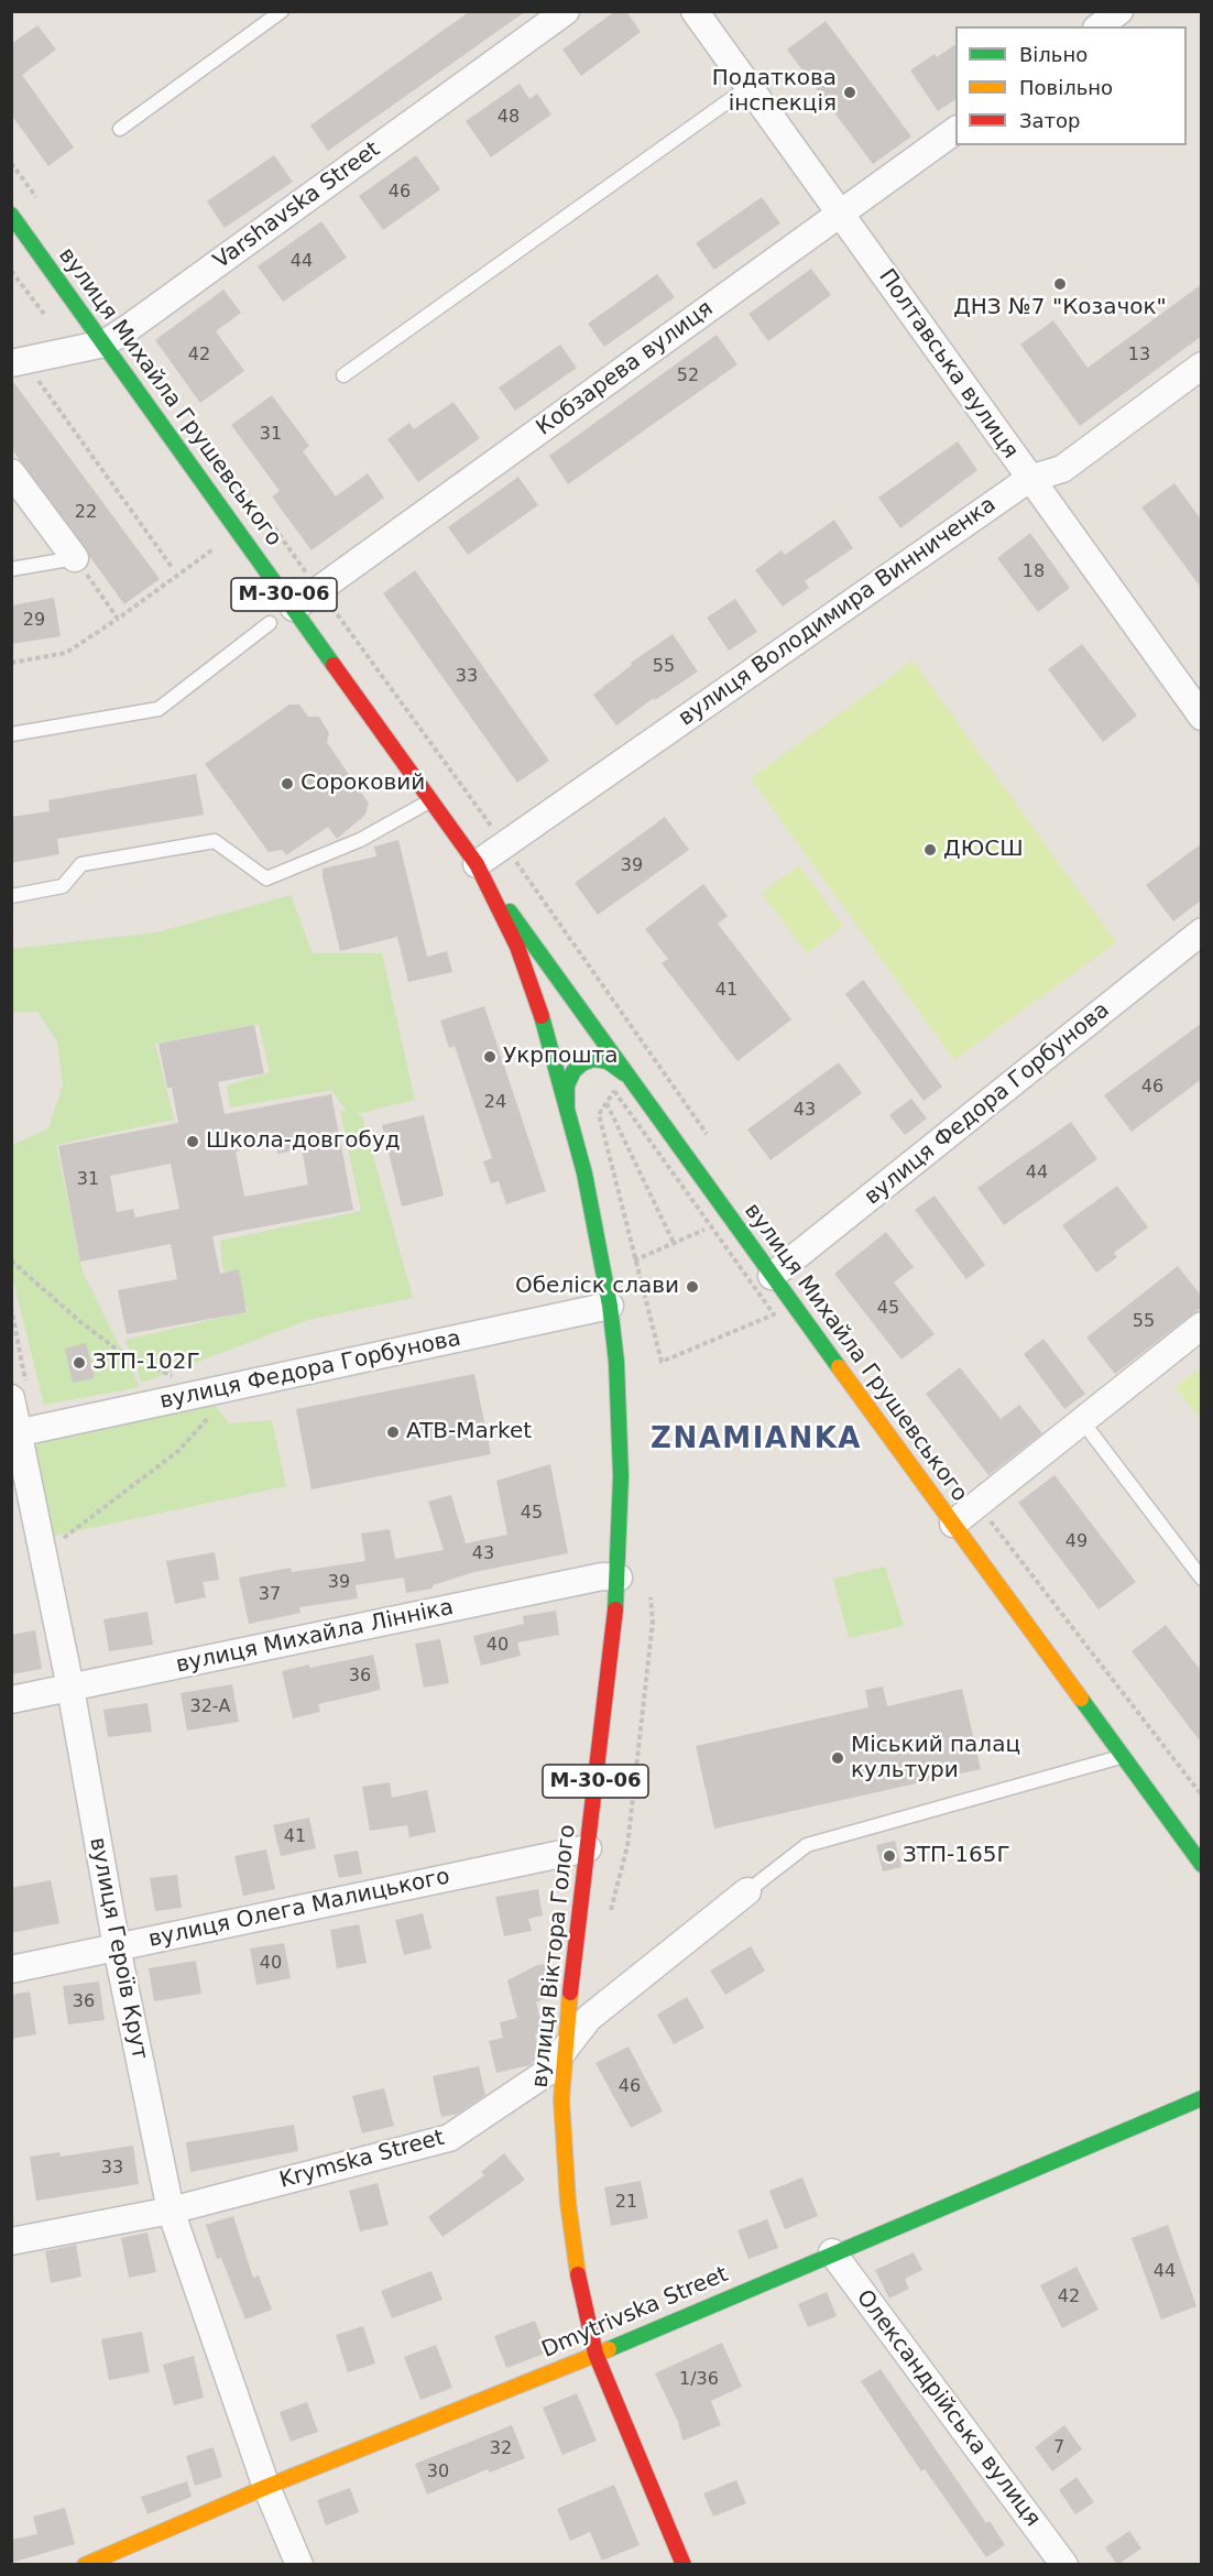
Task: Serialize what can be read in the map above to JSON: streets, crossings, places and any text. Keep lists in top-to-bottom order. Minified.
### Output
{"streets":{"main road":["вулиця Михайла Грушевського","М-30-06","вулиця Віктора Голого","Dmytrivska Street"],"street":["Varshavska Street","Полтавська вулиця","Кобзарева вулиця","вулиця Володимира Винниченка","вулиця Федора Горбунова","вулиця Михайла Лінніка","вулиця Олега Малицького","вулиця Героїв Крут","Krymska Street","Олександрійська вулиця"]},"crossings":[["Varshavska Street","вулиця Михайла Грушевського"],["Полтавська вулиця","Кобзарева вулиця"],["Полтавська вулиця","вулиця Володимира Винниченка"],["Кобзарева вулиця","вулиця Михайла Грушевського"],["вулиця Михайла Грушевського","вулиця Володимира Винниченка"],["вулиця Михайла Грушевського","вулиця Федора Горбунова"],["вулиця Михайла Грушевського","вулиця Віктора Голого"],["вулиця Федора Горбунова","вулиця Героїв Крут"],["вулиця Федора Горбунова","вулиця Віктора Голого"],["вулиця Михайла Лінніка","вулиця Героїв Крут"],["вулиця Михайла Лінніка","вулиця Віктора Голого"],["вулиця Олега Малицького","вулиця Героїв Крут"],["вулиця Олега Малицького","вулиця Віктора Голого"],["вулиця Героїв Крут","Krymska Street"],["вулиця Героїв Крут","Dmytrivska Street"],["вулиця Віктора Голого","Krymska Street"],["вулиця Віктора Голого","Dmytrivska Street"],["Dmytrivska Street","Олександрійська вулиця"]],"districts":["ZNAMIANKA"],"places":["Податкова інспекція","ДНЗ №7 \"Козачок\"","Сороковий","ДЮСШ","Укрпошта","Школа-довгобуд","Обеліск слави","ЗТП-102Г","ATB-Market","Міський палац культури","ЗТП-165Г"],"house_numbers":["48","46","44","42","13","52","31","22","18","29","55","33","39","41","46","24","43","44","31","45","55","45","49","43","39","37","40","36","32-А","41","40","36","46","33","21","44","42","1/36","7","32","30"],"legend":["Вільно","Повільно","Затор"]}
